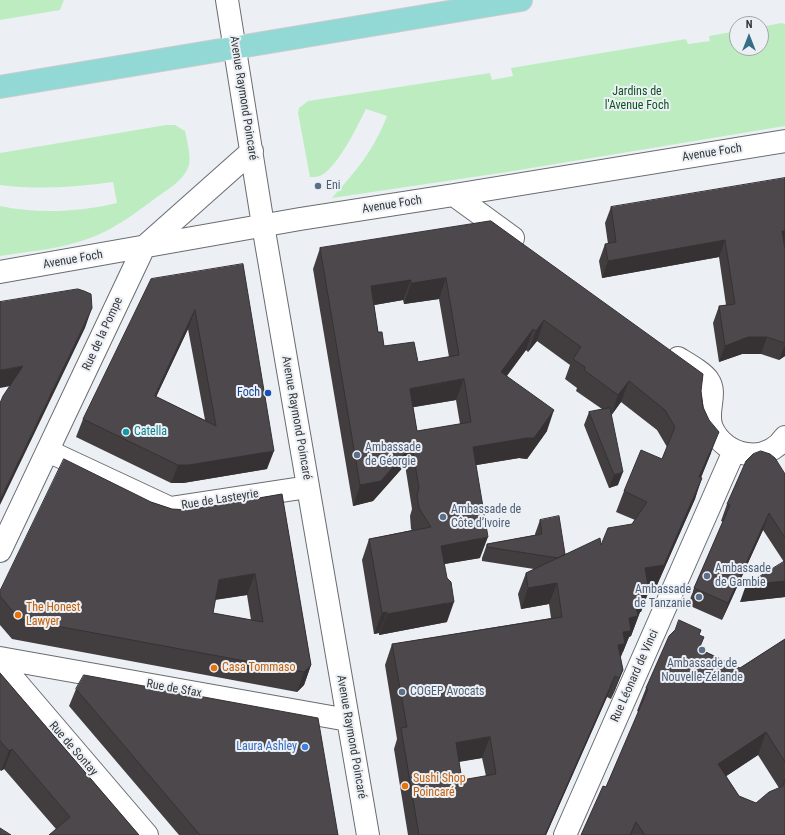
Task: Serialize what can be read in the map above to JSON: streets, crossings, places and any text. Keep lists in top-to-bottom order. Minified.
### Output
{"streets":{"street":["Avenue Raymond Poincaré","Avenue Foch","Rue de la Pompe","Rue de Lasteyrie","Rue Léonard de Vinci","Rue de Sfax","Rue de Sontay"]},"crossings":[["Avenue Raymond Poincaré","Avenue Foch"],["Avenue Raymond Poincaré","Rue de la Pompe"],["Avenue Raymond Poincaré","Rue de Lasteyrie"],["Avenue Raymond Poincaré","Rue de Sfax"],["Avenue Foch","Rue de la Pompe"],["Rue de la Pompe","Rue de Lasteyrie"]],"parks":["Jardins de l'Avenue Foch"],"places":["Eni","Foch","Catella","Ambassade de Géorgie","Ambassade de Côte d’Ivoire","Ambassade de Gambie","Ambassade de Tanzanie","The Honest Lawyer","Ambassade de Nouvelle-Zélande","Casa Tommaso","COGEP Avocats","Laura Ashley","Sushi Shop Poincaré"],"north":"top"}
